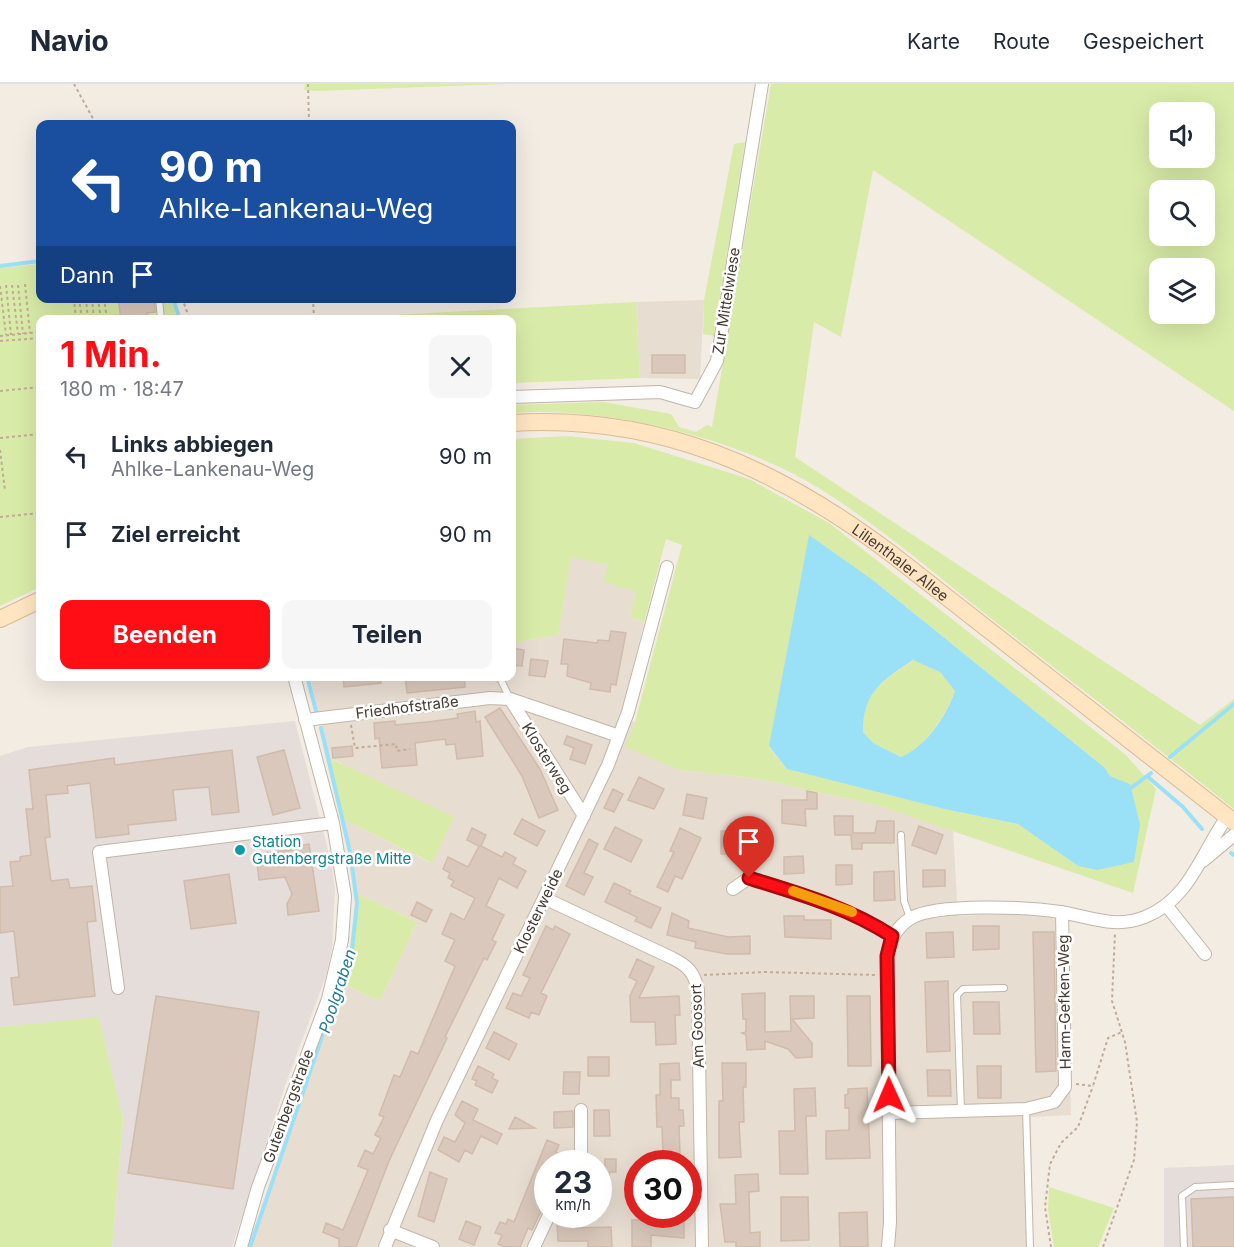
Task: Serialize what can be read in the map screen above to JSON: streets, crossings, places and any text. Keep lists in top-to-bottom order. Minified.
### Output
{"streets":{"main road":["Lilienthaler Allee"],"street":["Zur Mittelwiese","Friedhofstraße","Klosterweg","Klosterweide","Harm-Gefken-Weg","Am Goosort","Gutenbergstraße"]},"crossings":[["Friedhofstraße","Klosterweg"],["Friedhofstraße","Klosterweide"],["Friedhofstraße","Gutenbergstraße"],["Klosterweg","Klosterweide"],["Klosterweide","Am Goosort"]],"water":["Poolgraben"],"places":["Station Gutenbergstraße Mitte"],"page":{"header":"Navio","nav":["Karte","Route","Gespeichert"],"turn":["90 m","Ahlke-Lankenau-Weg"],"then":"Dann","heading":["1 Min.","180 m · 18:47"],"list":[{"name":"Links abbiegen","note":"Ahlke-Lankenau-Weg","value":"90 m"},{"name":"Ziel erreicht","value":"90 m"}],"buttons":["Beenden","Teilen"],"speed":"23 km/h","limit":"30"}}
